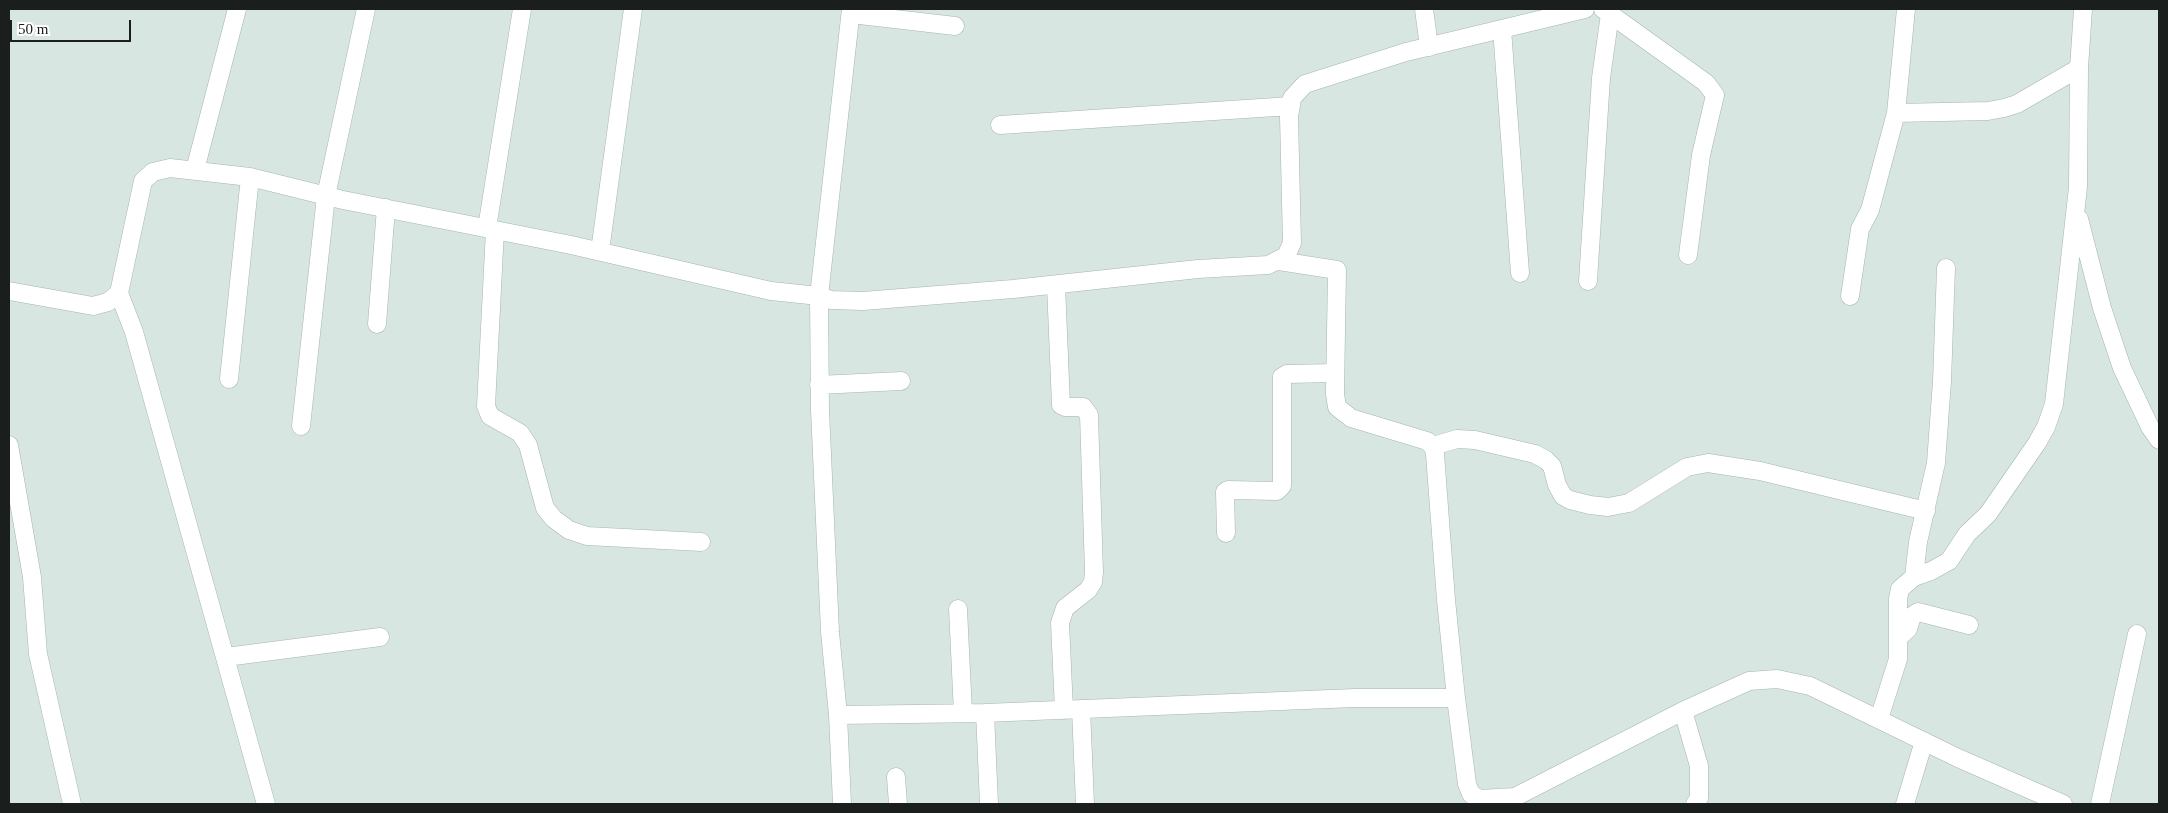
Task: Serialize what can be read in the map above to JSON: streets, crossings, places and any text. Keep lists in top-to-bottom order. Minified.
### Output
{"scale_bar":"50 m"}
